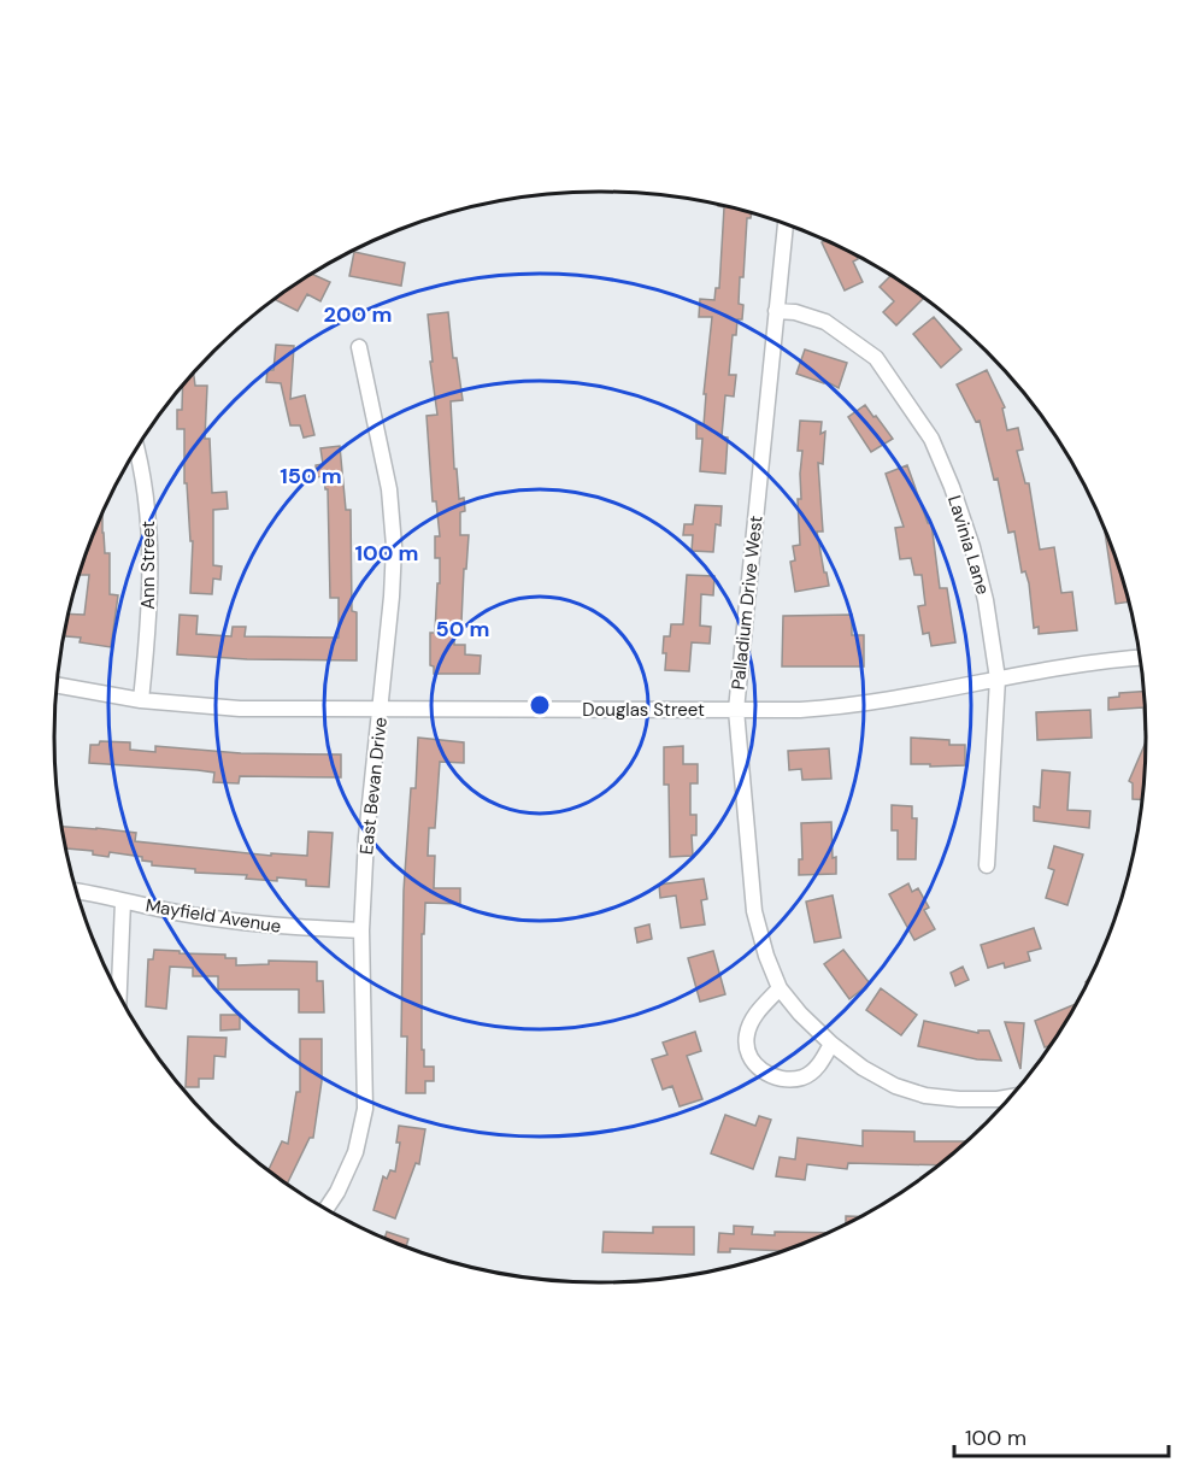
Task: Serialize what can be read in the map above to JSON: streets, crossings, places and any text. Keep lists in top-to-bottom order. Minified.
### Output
{"streets":{"street":["Lavinia Lane","Ann Street","Palladium Drive West","Douglas Street","East Bevan Drive","Mayfield Avenue"]},"crossings":[["Lavinia Lane","Palladium Drive West"],["Lavinia Lane","Douglas Street"],["Ann Street","Douglas Street"],["Palladium Drive West","Douglas Street"],["Douglas Street","East Bevan Drive"],["East Bevan Drive","Mayfield Avenue"]],"scale_bar":"100 m","rings":["200 m","150 m","100 m","50 m"]}
